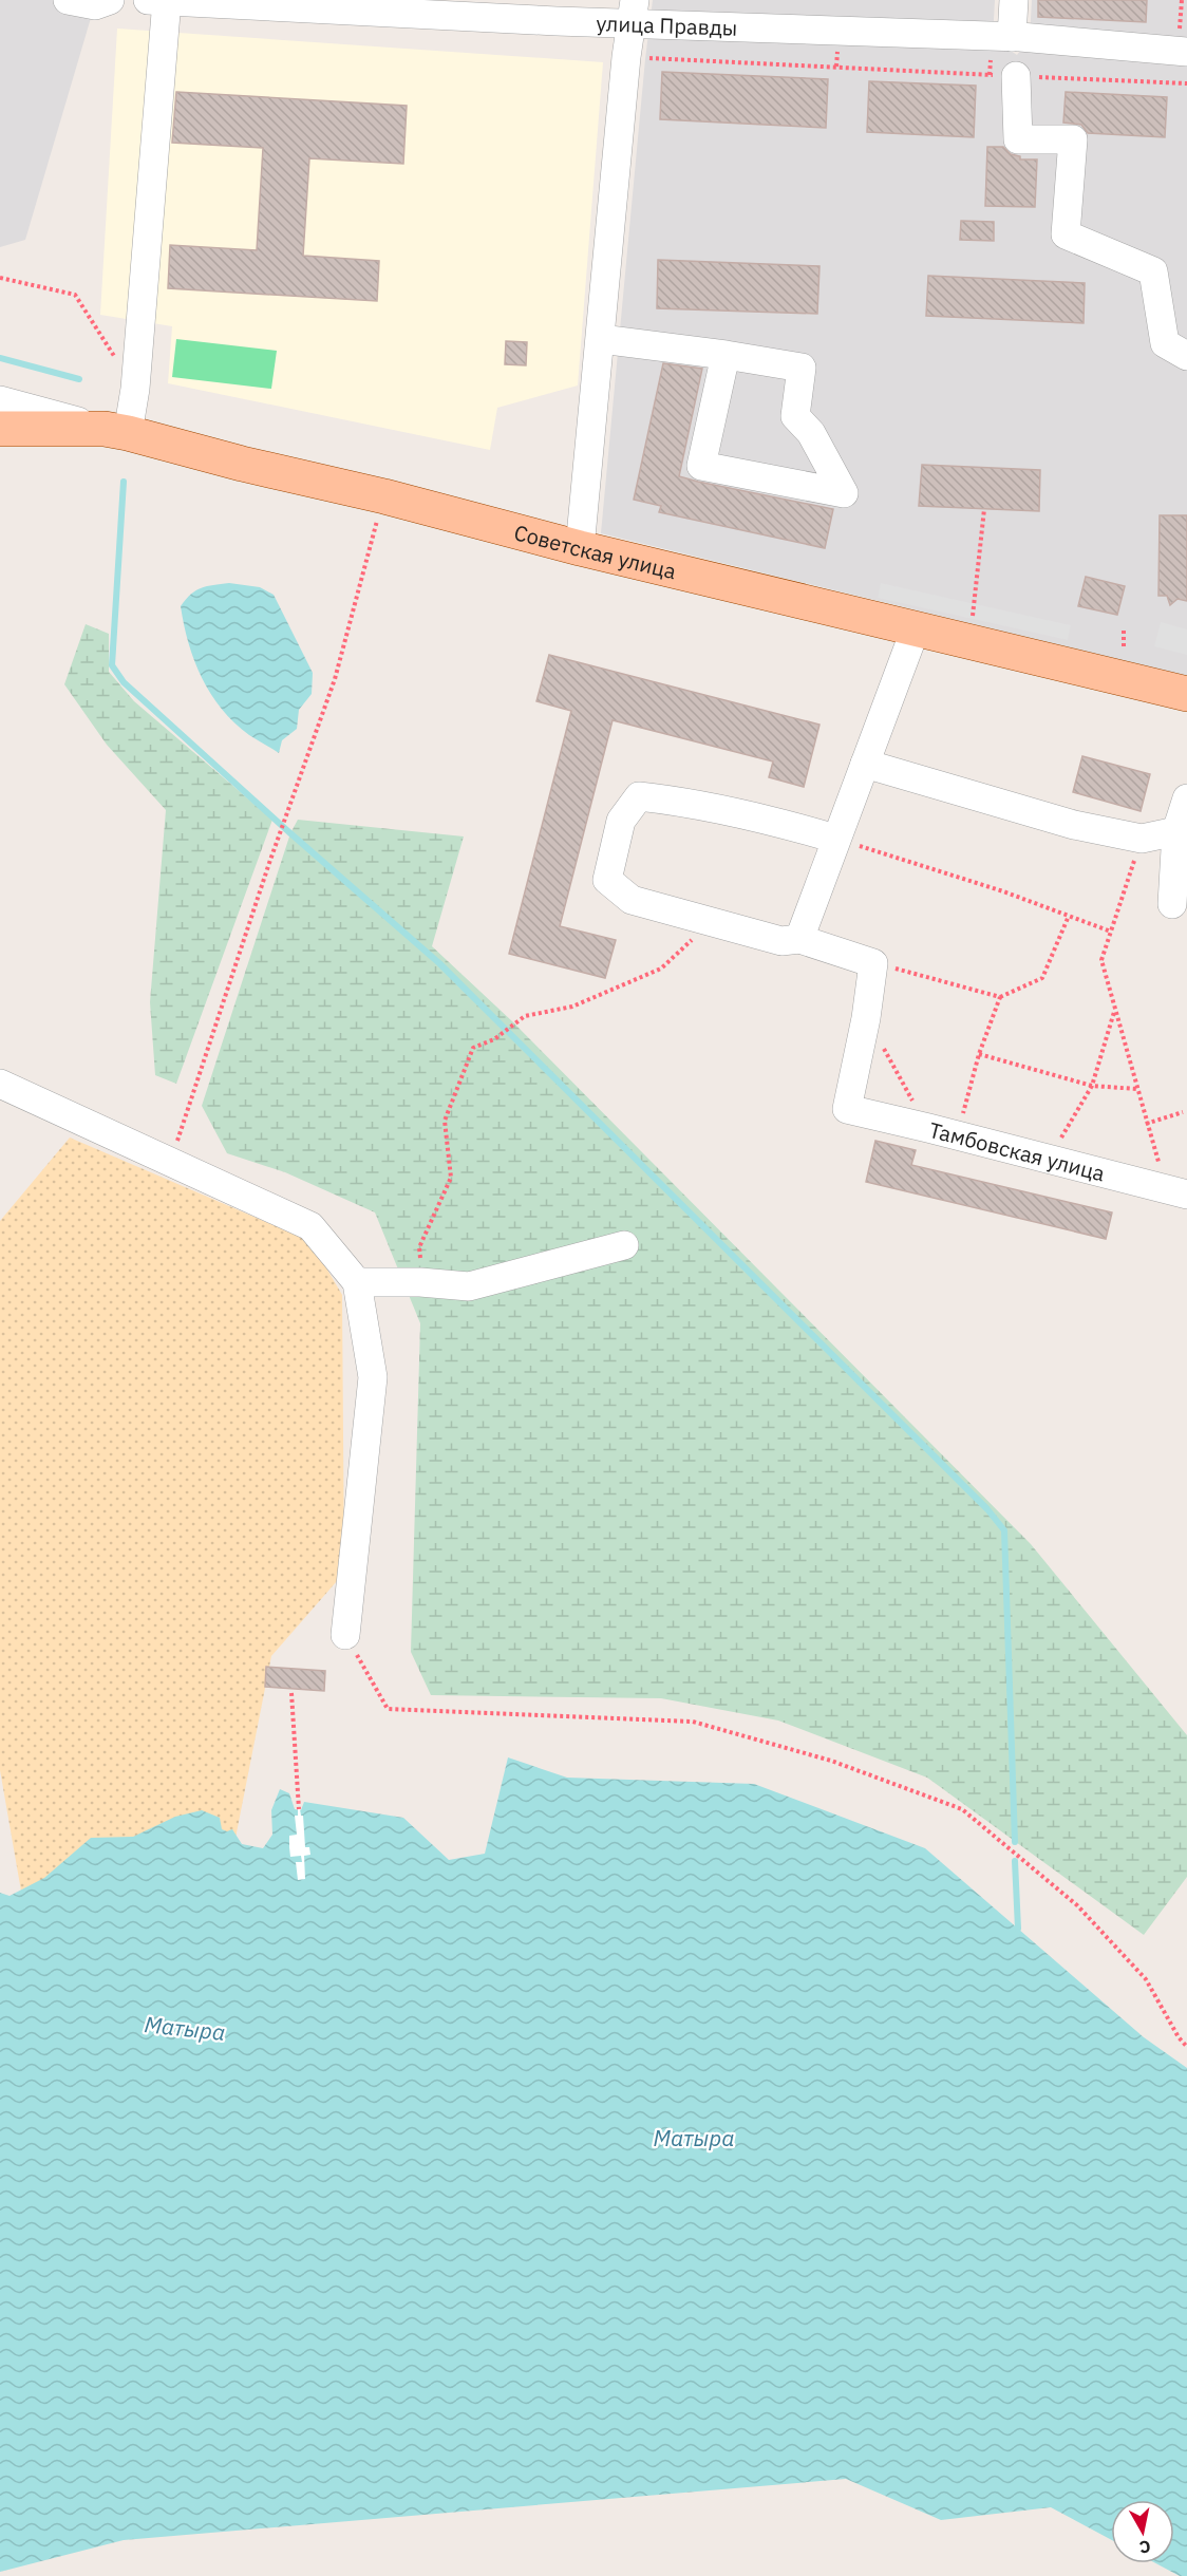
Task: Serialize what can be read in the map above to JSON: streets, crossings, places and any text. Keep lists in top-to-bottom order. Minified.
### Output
{"streets":{"main road":["Советская улица"],"street":["улица Правды","Тамбовская улица"]},"water":["Матыра"],"north":"bottom"}
